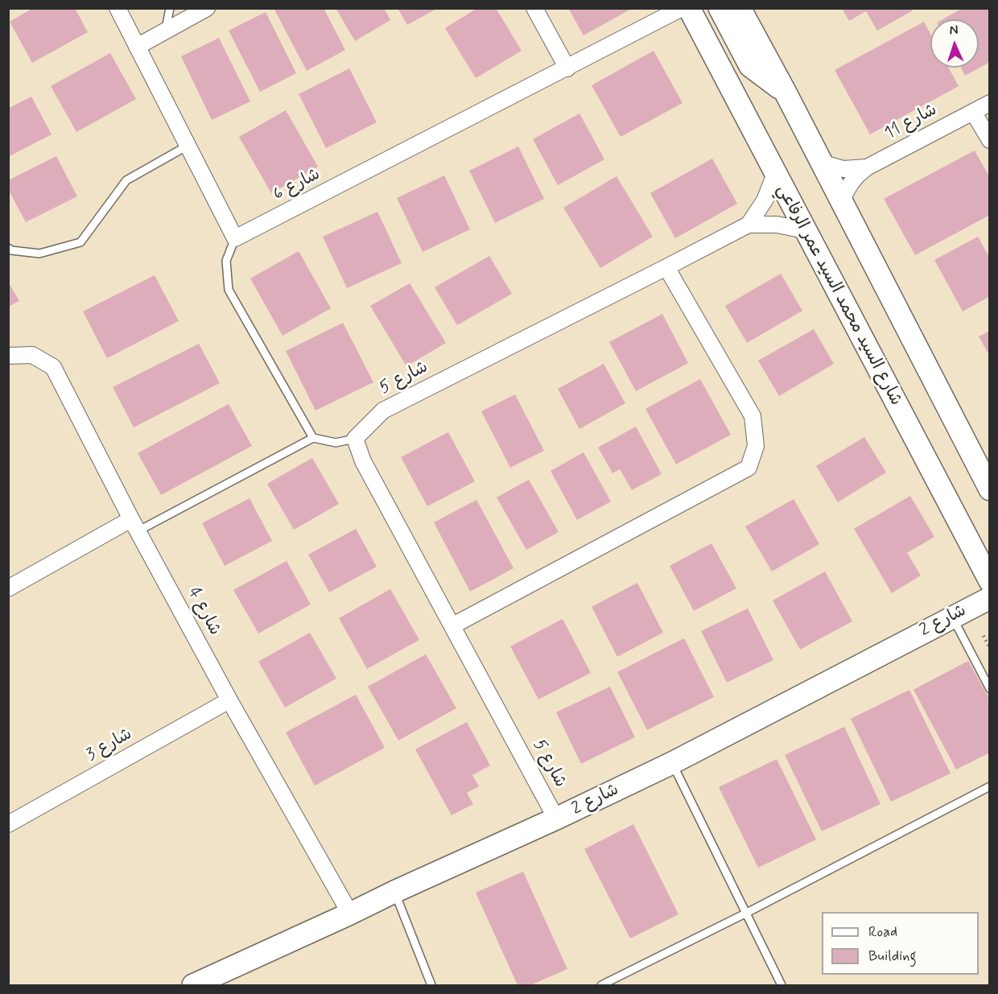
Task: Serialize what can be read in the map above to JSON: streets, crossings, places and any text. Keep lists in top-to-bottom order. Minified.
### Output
{"streets":{"street":["شارع 11","شارع 6","شارع السيد محمد السيد عمر الرفاعي","شارع 5","شارع 4","شارع 2","شارع 3"]},"crossings":[["شارع السيد محمد السيد عمر الرفاعي","شارع 5"],["شارع 5","شارع 2"],["شارع 4","شارع 2"],["شارع 4","شارع 3"]],"legend":["Road","Building"],"north":"top"}
